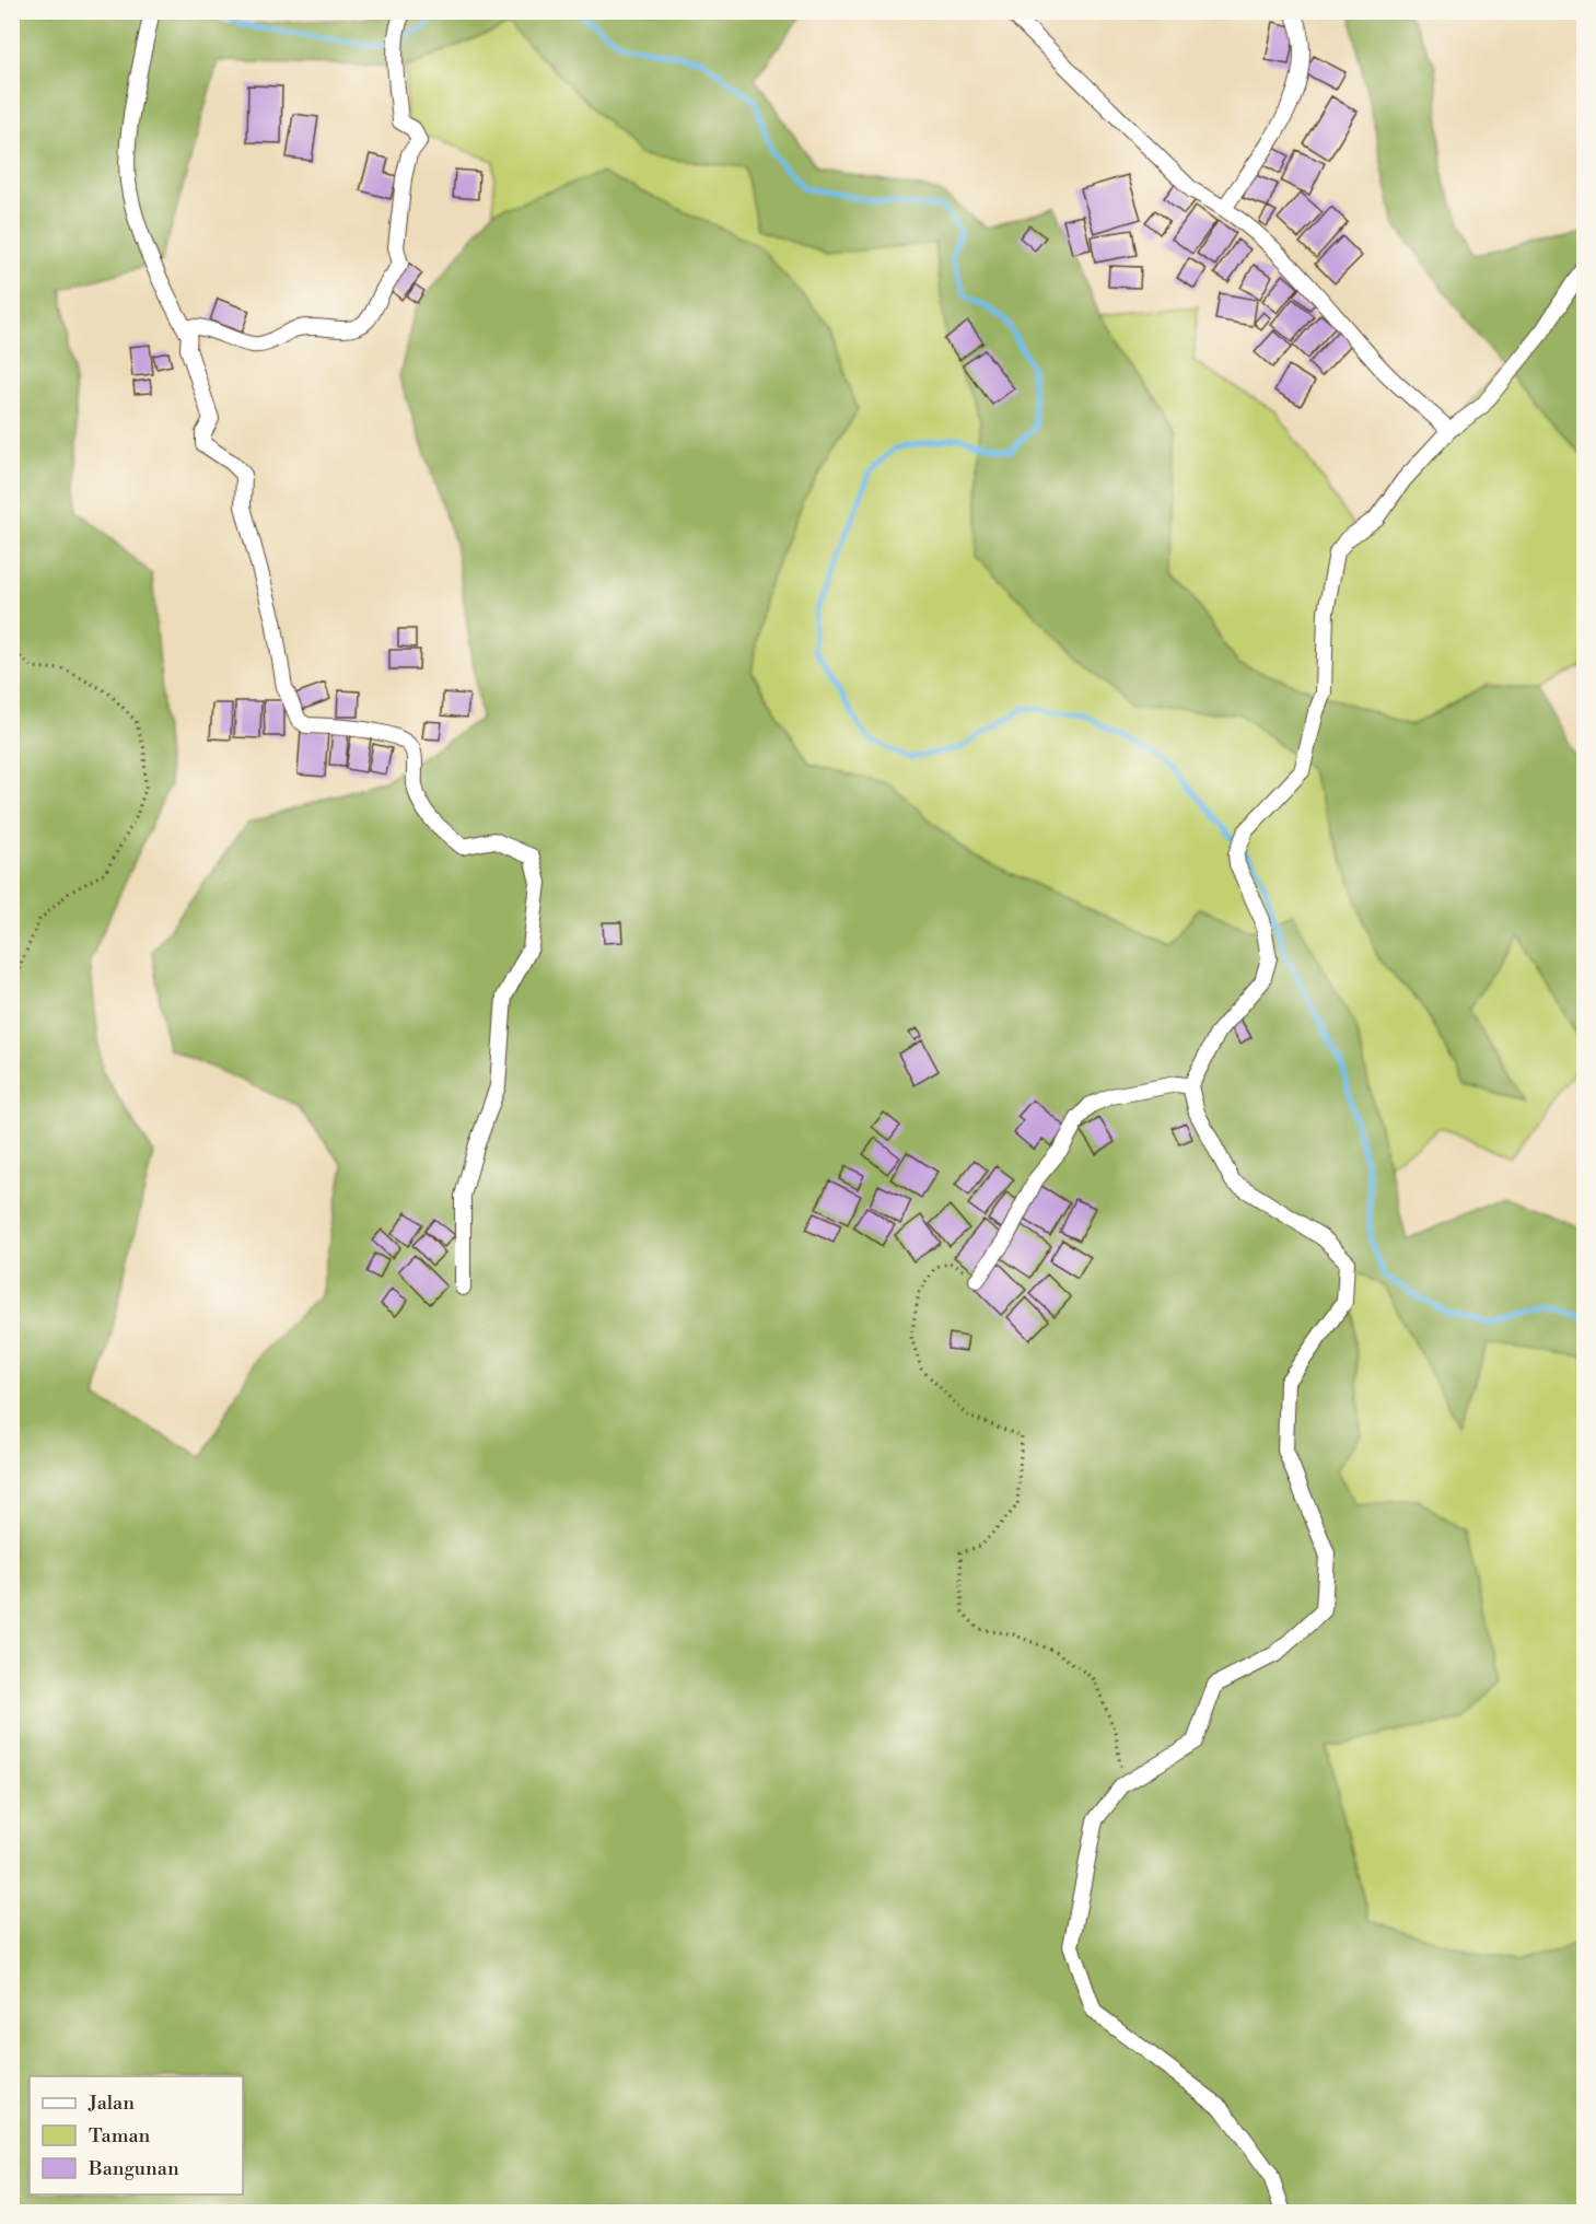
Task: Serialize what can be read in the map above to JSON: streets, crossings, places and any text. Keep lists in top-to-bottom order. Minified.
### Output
{"legend":["Jalan","Taman","Bangunan"]}
